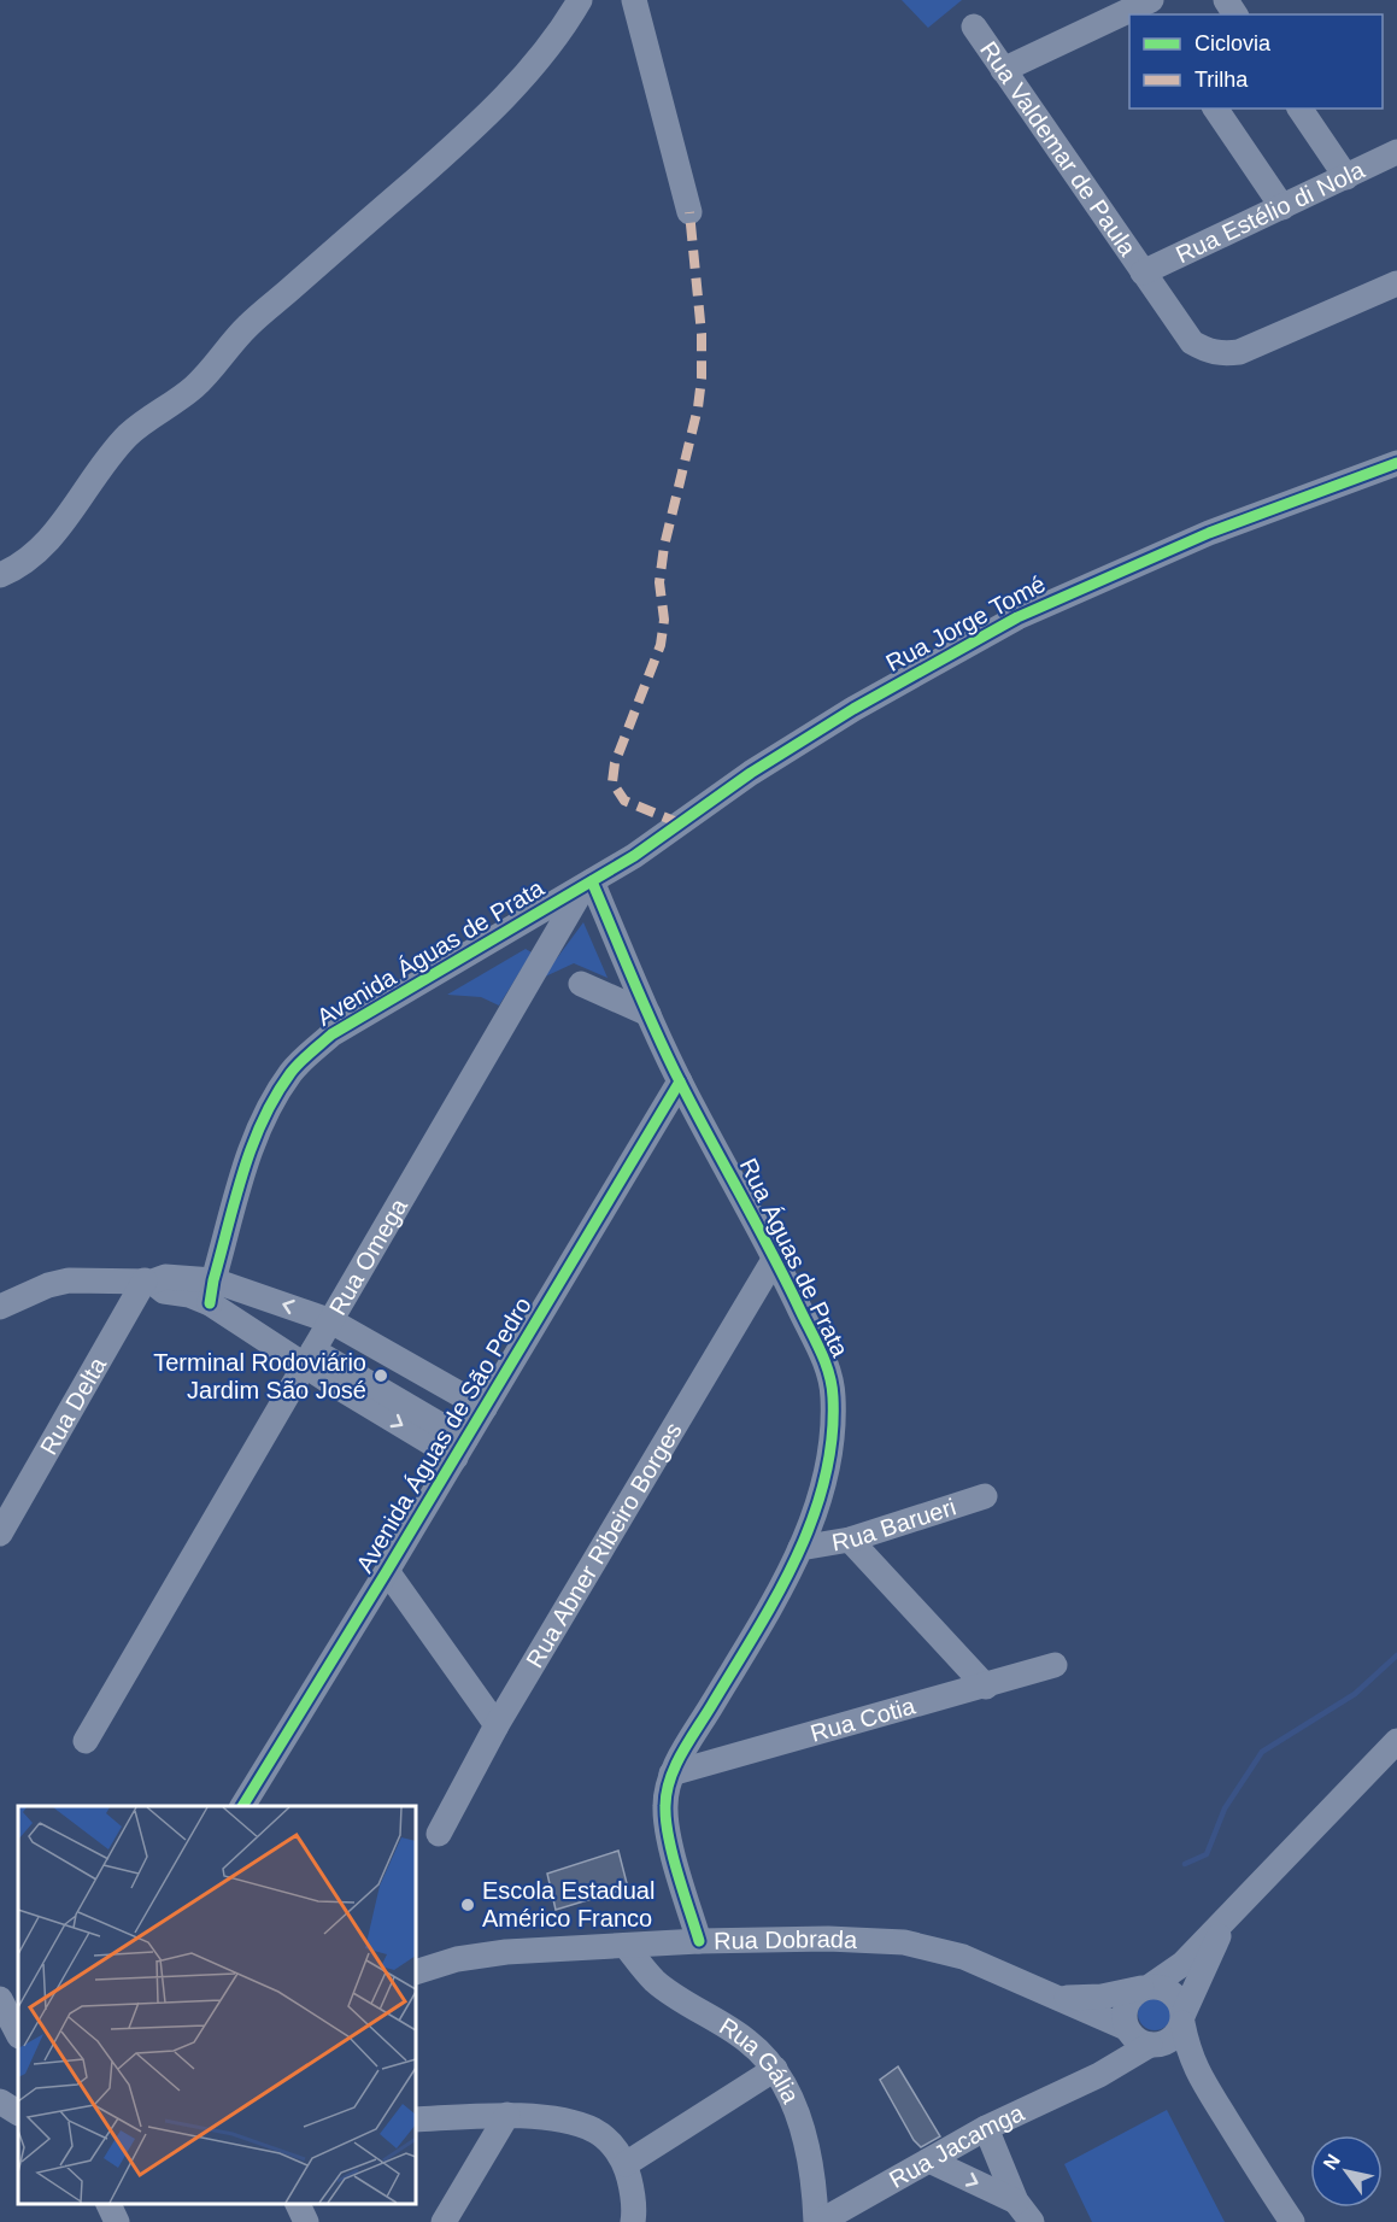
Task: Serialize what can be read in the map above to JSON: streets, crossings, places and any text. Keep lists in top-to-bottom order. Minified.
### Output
{"streets":{"street":["Rua Valdemar de Paula","Rua Estélio di Nola","Rua Jorge Tomé","Avenida Águas de Prata","Rua Omega","Rua Águas de Prata","Rua Delta","Avenida Águas de São Pedro","Rua Barueri","Rua Abner Ribeiro Borges","Rua Cotia","Rua Dobrada","Rua Gália","Rua Jacamga"]},"crossings":[["Rua Valdemar de Paula","Rua Estélio di Nola"],["Rua Jorge Tomé","Avenida Águas de Prata"],["Rua Jorge Tomé","Rua Omega"],["Rua Jorge Tomé","Rua Águas de Prata"],["Avenida Águas de Prata","Rua Omega"],["Avenida Águas de Prata","Rua Águas de Prata"],["Rua Omega","Rua Águas de Prata"],["Rua Águas de Prata","Avenida Águas de São Pedro"],["Rua Águas de Prata","Rua Barueri"],["Rua Águas de Prata","Rua Abner Ribeiro Borges"],["Rua Águas de Prata","Rua Cotia"],["Rua Águas de Prata","Rua Dobrada"],["Rua Dobrada","Rua Gália"],["Rua Dobrada","Rua Jacamga"],["Rua Gália","Rua Jacamga"]],"places":["Terminal Rodoviário Jardim São José","Escola Estadual Américo Franco"],"legend":["Ciclovia","Trilha"],"north":"top left"}
